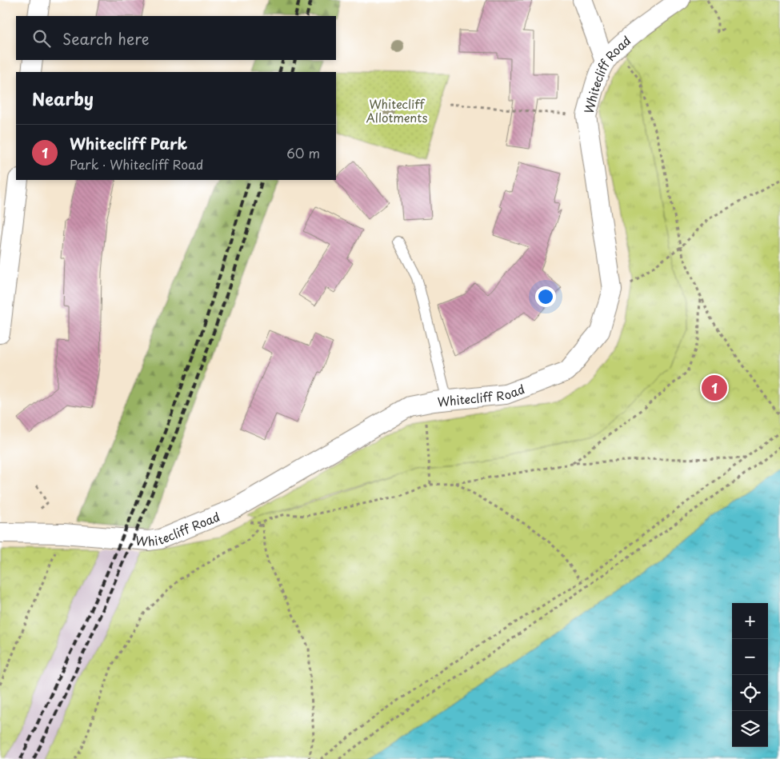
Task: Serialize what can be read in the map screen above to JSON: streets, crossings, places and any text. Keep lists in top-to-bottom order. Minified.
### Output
{"streets":{"street":["Whitecliff Road"]},"parks":["Whitecliff Allotments"],"page":{"search":"Search here","heading":"Nearby","list":[{"mark":"1","name":"Whitecliff Park","note":"Park · Whitecliff Road","value":"60 m"}],"pins":"1","map_buttons":["+","−"]}}
